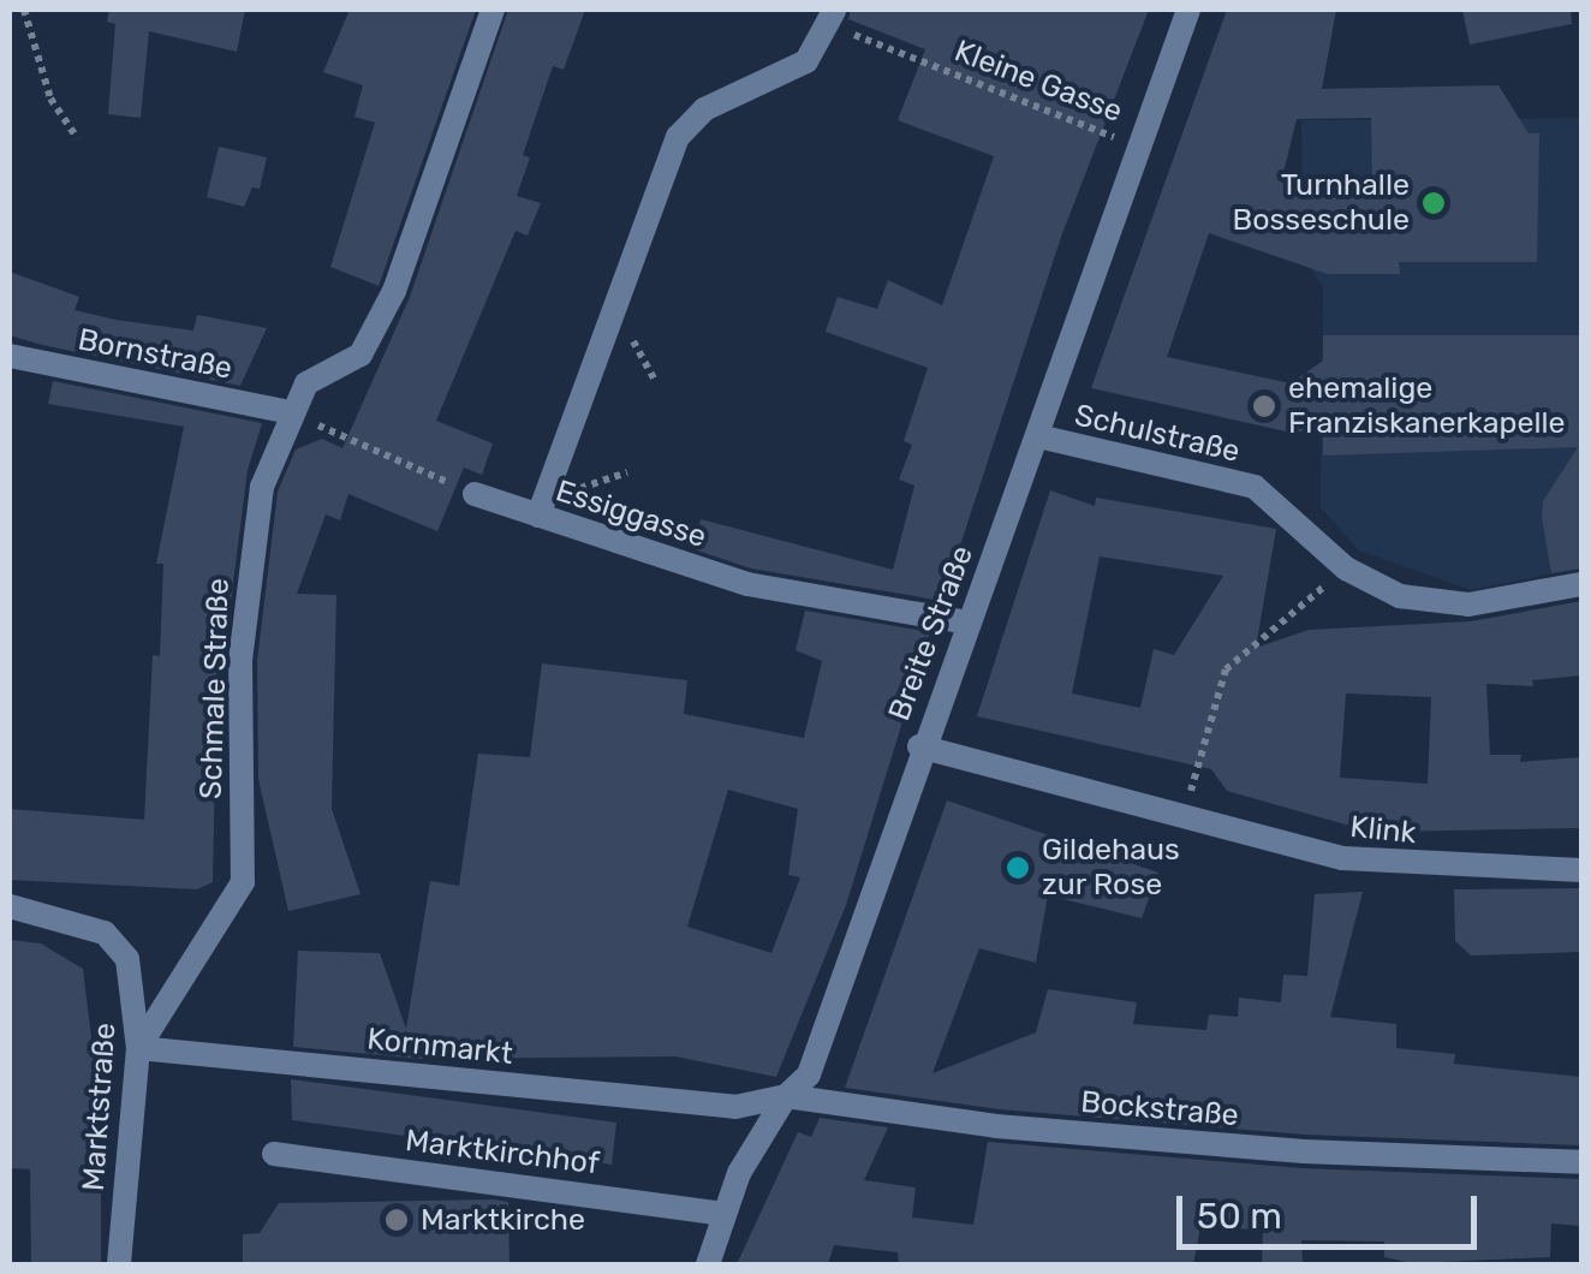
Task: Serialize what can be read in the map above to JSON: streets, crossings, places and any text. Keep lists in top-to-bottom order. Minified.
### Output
{"streets":{"street":["Bornstraße","Schulstraße","Essiggasse","Breite Straße","Schmale Straße","Klink","Kornmarkt","Marktstraße","Bockstraße","Marktkirchhof"],"path":["Kleine Gasse"]},"crossings":[["Kleine Gasse","Breite Straße"],["Bornstraße","Schmale Straße"],["Schulstraße","Breite Straße"],["Essiggasse","Breite Straße"],["Breite Straße","Klink"],["Breite Straße","Bockstraße"],["Breite Straße","Marktkirchhof"],["Schmale Straße","Kornmarkt"],["Schmale Straße","Marktstraße"],["Kornmarkt","Marktstraße"],["Kornmarkt","Bockstraße"]],"places":["Turnhalle Bosseschule","ehemalige Franziskanerkapelle","Gildehaus zur Rose","Marktkirche"],"scale_bar":"50 m"}
